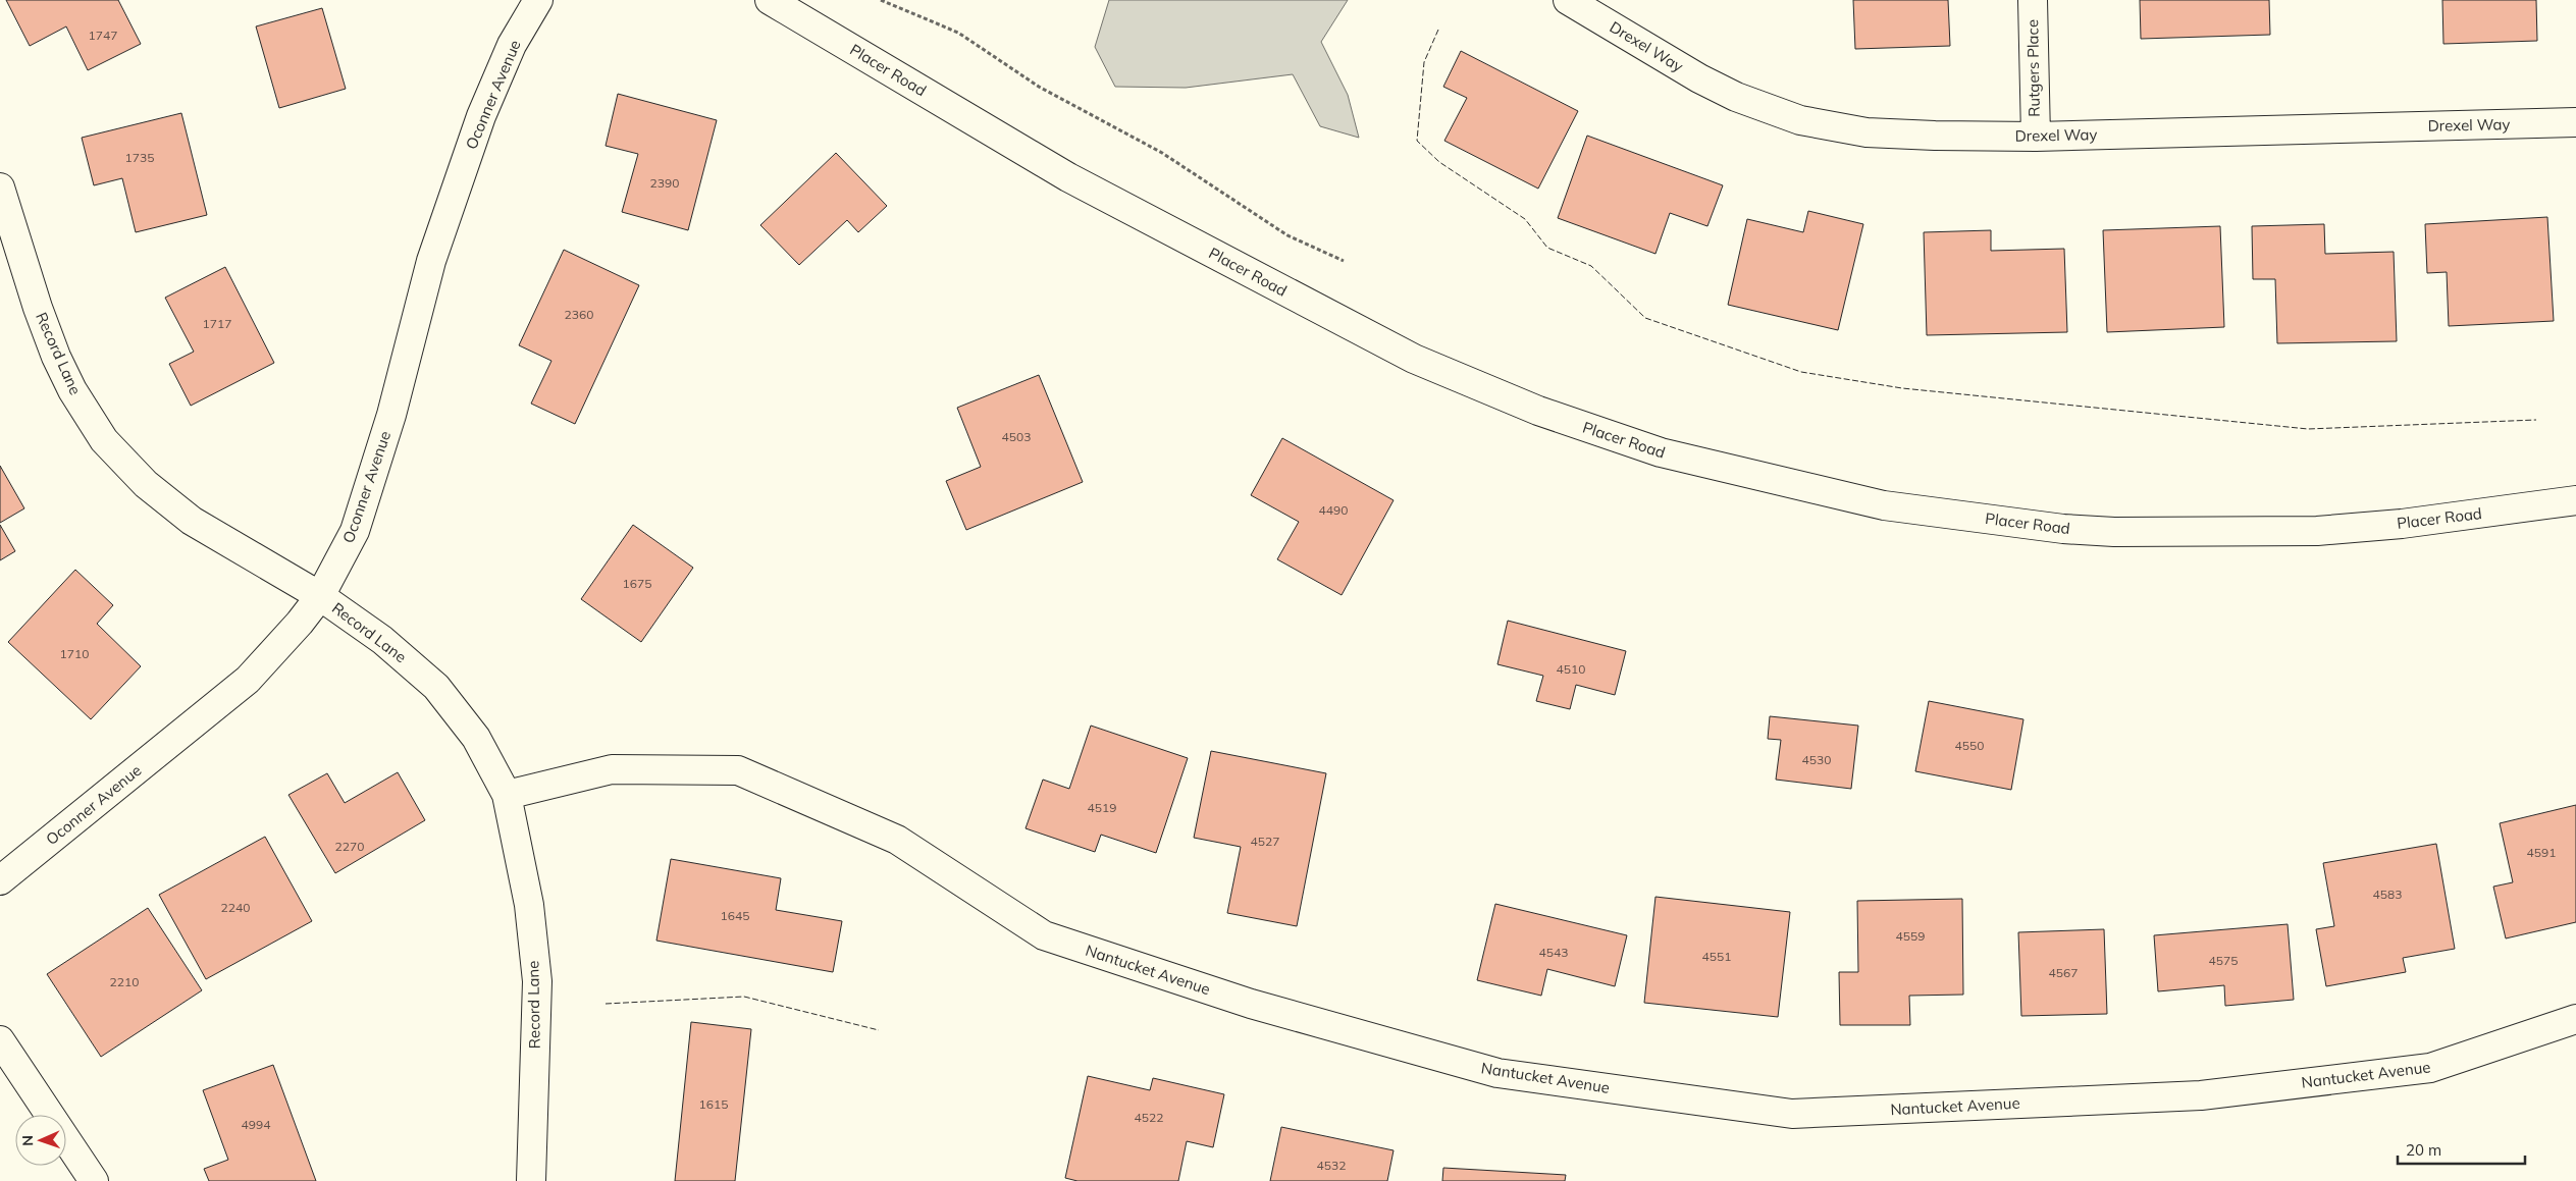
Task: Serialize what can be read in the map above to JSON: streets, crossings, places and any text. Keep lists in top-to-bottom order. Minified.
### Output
{"streets":{"street":["Drexel Way","Rutgers Place","Placer Road","Oconner Avenue","Record Lane","Nantucket Avenue"]},"crossings":[["Drexel Way","Rutgers Place"],["Oconner Avenue","Record Lane"],["Record Lane","Nantucket Avenue"]],"house_numbers":["1747","1735","2390","2360","1717","4503","4490","1675","1710","4510","4550","4530","4519","4527","2270","4591","4583","2240","1645","4559","4543","4551","4575","4567","2210","1615","4522","4994","4532"],"scale_bar":"20 m","north":"left"}
